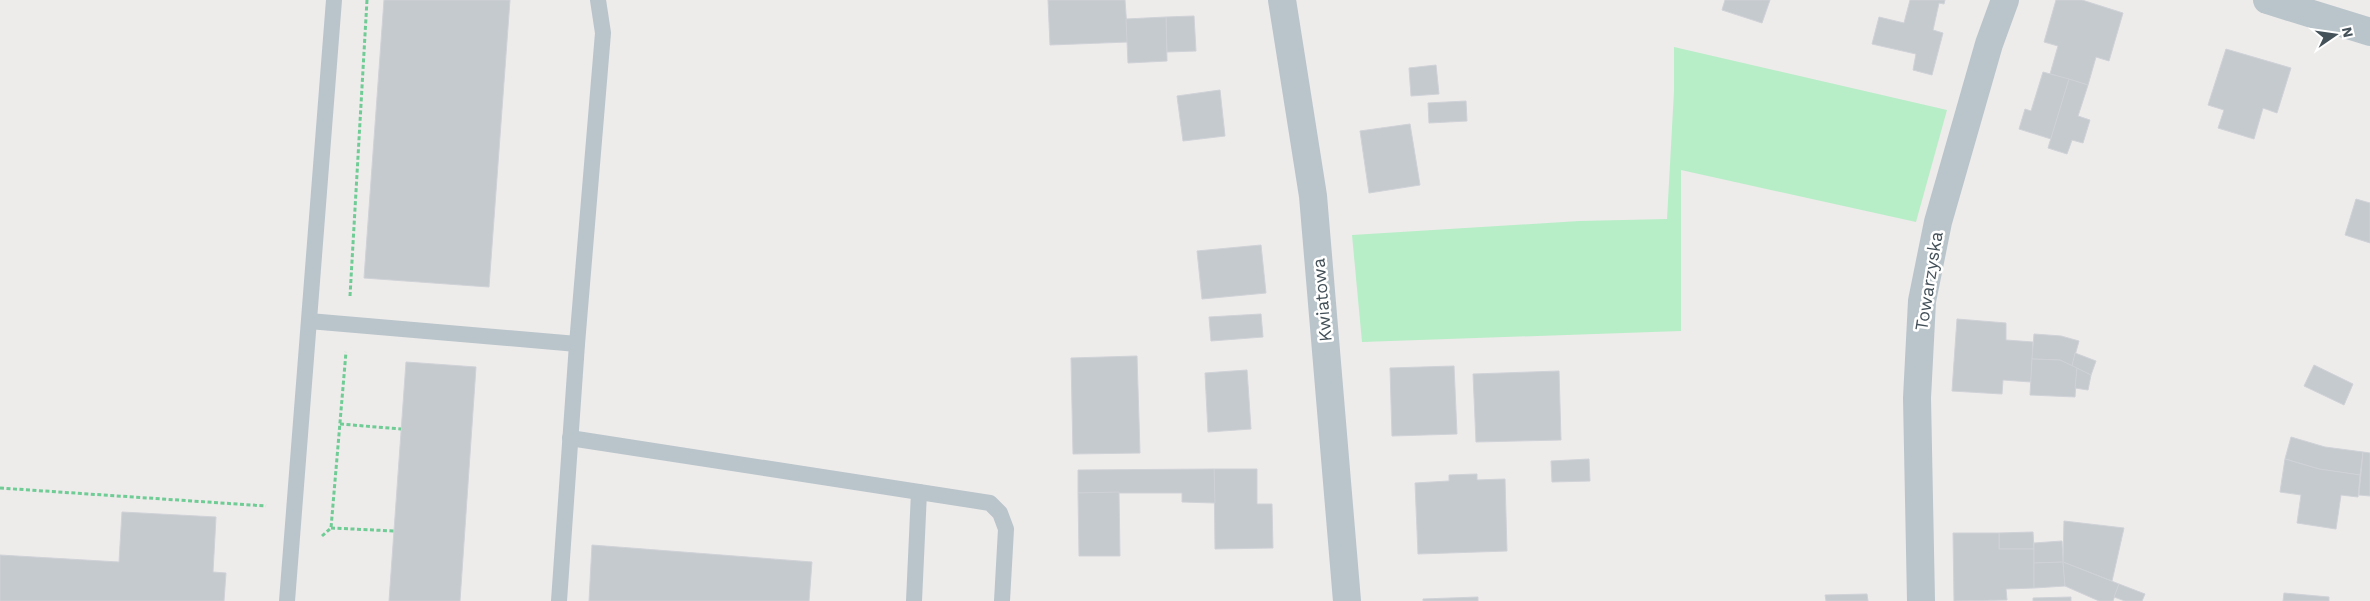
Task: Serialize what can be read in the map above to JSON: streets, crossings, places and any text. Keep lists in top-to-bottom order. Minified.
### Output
{"streets":{"street":["Towarzyska","Kwiatowa"]},"north":"right"}
